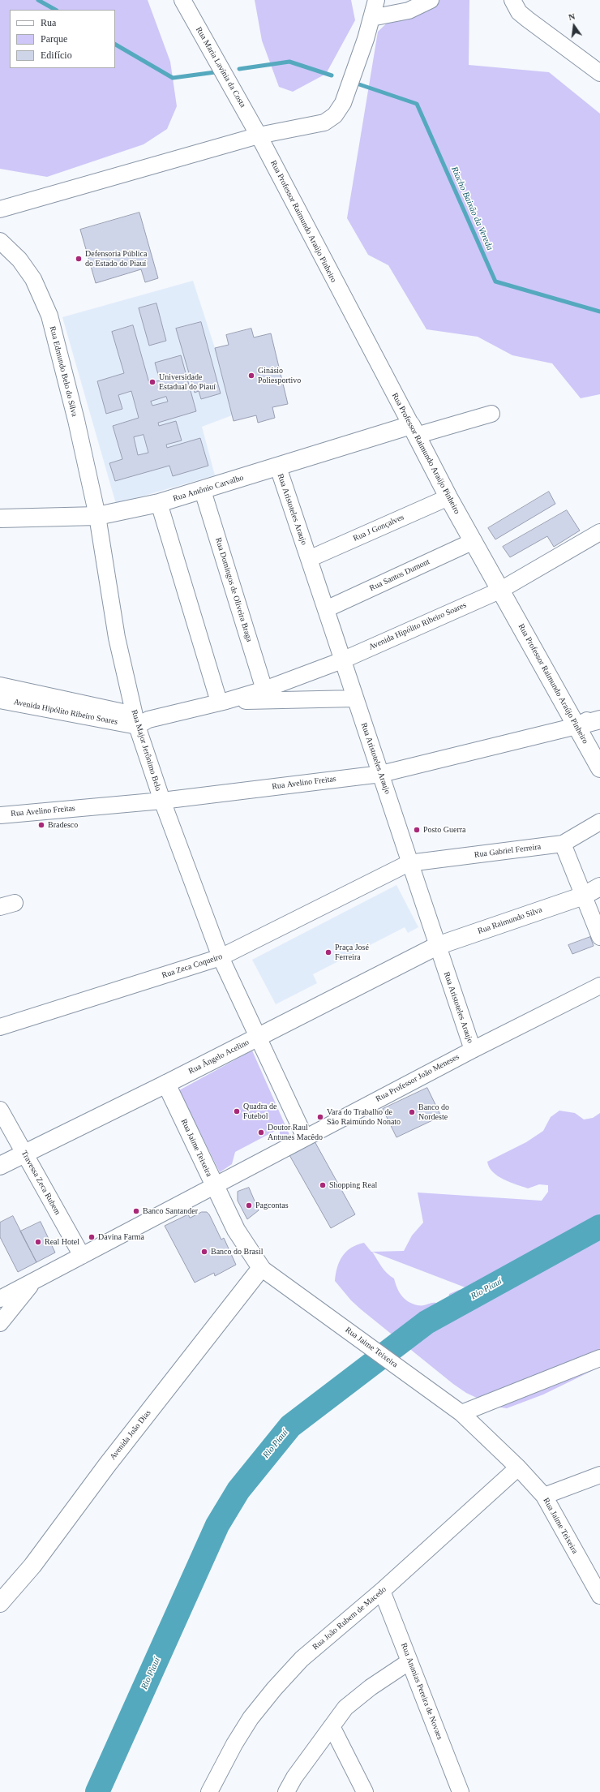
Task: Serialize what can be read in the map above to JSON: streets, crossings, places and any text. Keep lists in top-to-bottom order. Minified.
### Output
{"streets":{"street":["Rua Maria Lavínia da Costa","Rua Professor Raimundo Araújo Pinheiro","Rua Edmundo Belo do Silva","Rua Antônio Carvalho","Rua Aristoteles Araujo","Rua J Gonçalves","Rua Santos Dumont","Rua Domingos de Oliveira Braga","Avenida Hipólito Ribeiro Soares","Rua Major Jerônimo Belo","Rua Avelino Freitas","Rua Gabriel Ferreira","Rua Raimundo Silva","Rua Zeca Coqueiro","Rua Ângelo Acelino","Rua Professor João Meneses","Rua Jaime Teixeira","Travessa Zeca Rubem","Avenida João Dias","Rua João Rubem de Macedo","Rua Ananias Pereira de Novaes"]},"crossings":[["Rua Maria Lavínia da Costa","Rua Professor Raimundo Araújo Pinheiro"],["Rua Professor Raimundo Araújo Pinheiro","Rua Antônio Carvalho"],["Rua Professor Raimundo Araújo Pinheiro","Rua J Gonçalves"],["Rua Professor Raimundo Araújo Pinheiro","Rua Santos Dumont"],["Rua Professor Raimundo Araújo Pinheiro","Avenida Hipólito Ribeiro Soares"],["Rua Professor Raimundo Araújo Pinheiro","Rua Avelino Freitas"],["Rua Edmundo Belo do Silva","Rua Antônio Carvalho"],["Rua Edmundo Belo do Silva","Rua Major Jerônimo Belo"],["Rua Antônio Carvalho","Rua Aristoteles Araujo"],["Rua Antônio Carvalho","Rua Domingos de Oliveira Braga"],["Rua Antônio Carvalho","Rua Major Jerônimo Belo"],["Rua Aristoteles Araujo","Rua J Gonçalves"],["Rua Aristoteles Araujo","Rua Santos Dumont"],["Rua Aristoteles Araujo","Avenida Hipólito Ribeiro Soares"],["Rua Aristoteles Araujo","Rua Avelino Freitas"],["Rua Aristoteles Araujo","Rua Gabriel Ferreira"],["Rua Aristoteles Araujo","Rua Raimundo Silva"],["Rua Aristoteles Araujo","Rua Zeca Coqueiro"],["Rua Aristoteles Araujo","Rua Ângelo Acelino"],["Rua Aristoteles Araujo","Rua Professor João Meneses"],["Rua Domingos de Oliveira Braga","Avenida Hipólito Ribeiro Soares"],["Avenida Hipólito Ribeiro Soares","Rua Major Jerônimo Belo"],["Rua Major Jerônimo Belo","Rua Avelino Freitas"],["Rua Major Jerônimo Belo","Rua Zeca Coqueiro"],["Rua Gabriel Ferreira","Rua Zeca Coqueiro"],["Rua Raimundo Silva","Rua Ângelo Acelino"],["Rua Ângelo Acelino","Rua Jaime Teixeira"],["Rua Ângelo Acelino","Travessa Zeca Rubem"],["Rua Professor João Meneses","Rua Jaime Teixeira"],["Rua Professor João Meneses","Travessa Zeca Rubem"],["Rua Jaime Teixeira","Avenida João Dias"],["Rua Jaime Teixeira","Rua João Rubem de Macedo"],["Rua João Rubem de Macedo","Rua Ananias Pereira de Novaes"]],"water":["Riacho Baixão da Vereda","Rio Piauí"],"places":["Defensoria Pública do Estado do Piauí","Ginásio Poliesportivo","Universidade Estadual do Piauí","Bradesco","Posto Guerra","Praça José Ferreira","Quadra de Futebol","Banco do Nordeste","Vara do Trabalho de São Raimundo Nonato","Doutor Raul Antunes Macêdo","Shopping Real","Pagcontas","Banco Santander","Davina Farma","Real Hotel","Banco do Brasil"],"legend":["Rua","Parque","Edifício"],"north":"top"}
